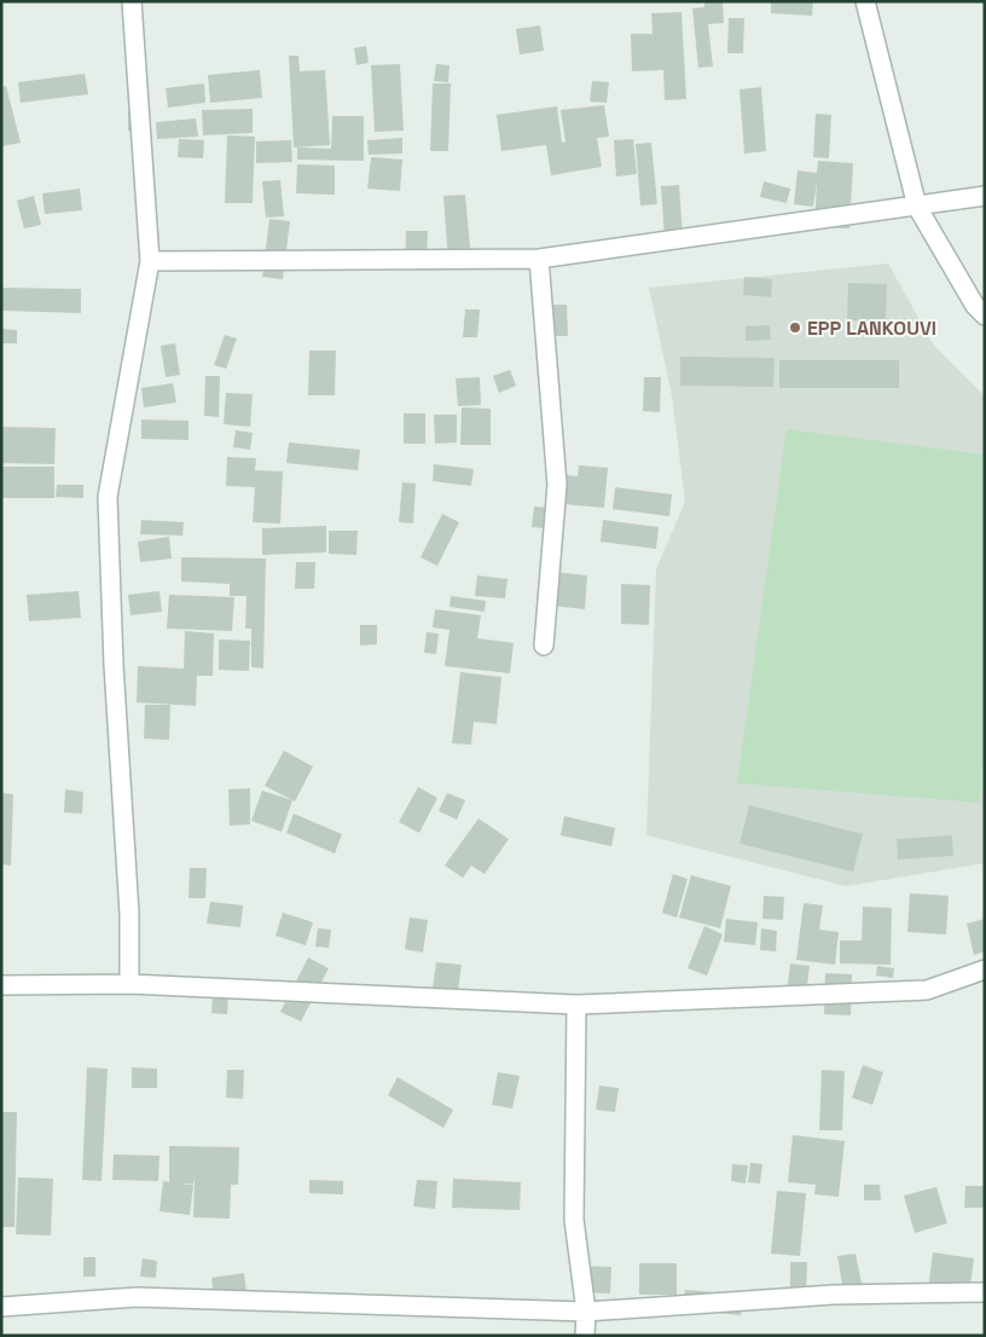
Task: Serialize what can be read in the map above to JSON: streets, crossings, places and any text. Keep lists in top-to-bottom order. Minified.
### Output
{"places":["EPP LANKOUVI"]}
